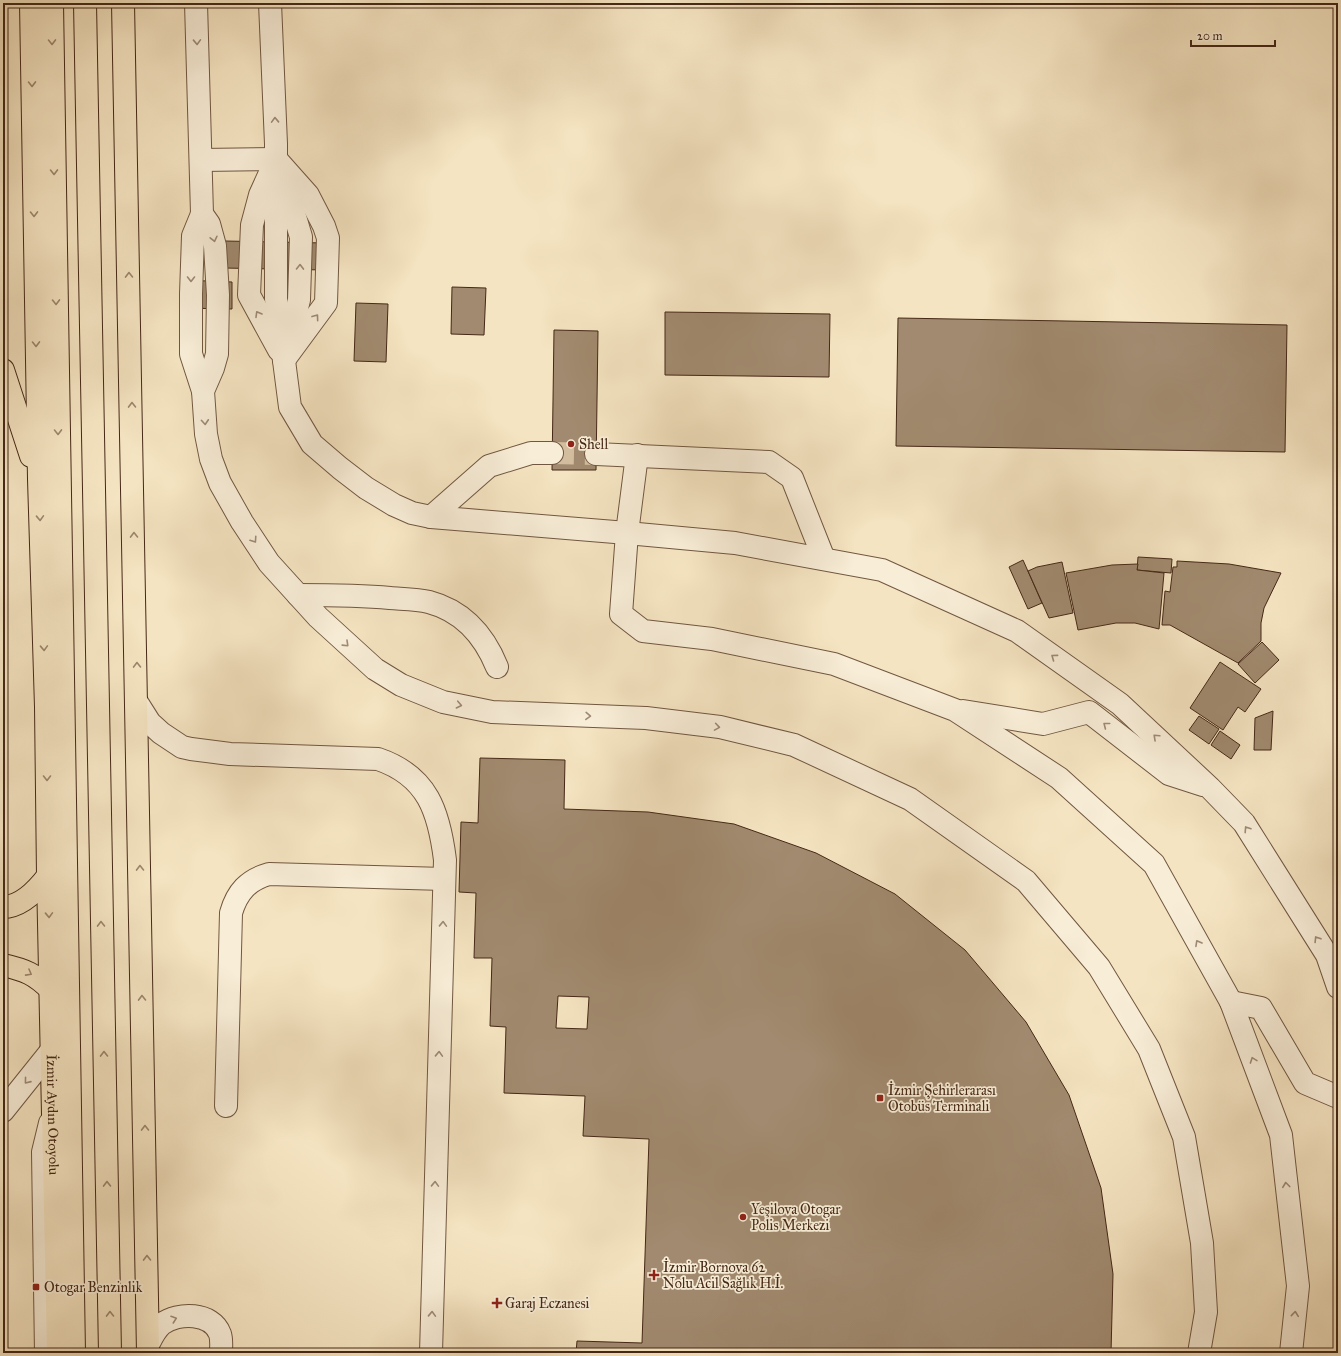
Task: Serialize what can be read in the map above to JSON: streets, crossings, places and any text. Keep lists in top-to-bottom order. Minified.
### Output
{"streets":{"main road":["İzmir Aydın Otoyolu"]},"places":{"other":["Shell","Yeşilova Otogar Polis Merkezi"],"transit":["İzmir Şehirlerarası Otobüs Terminali","Otogar Benzinlik"],"health":["İzmir Bornova 62 Nolu Acil Sağlık H.İ.","Garaj Eczanesi"]},"scale_bar":"20 m"}
